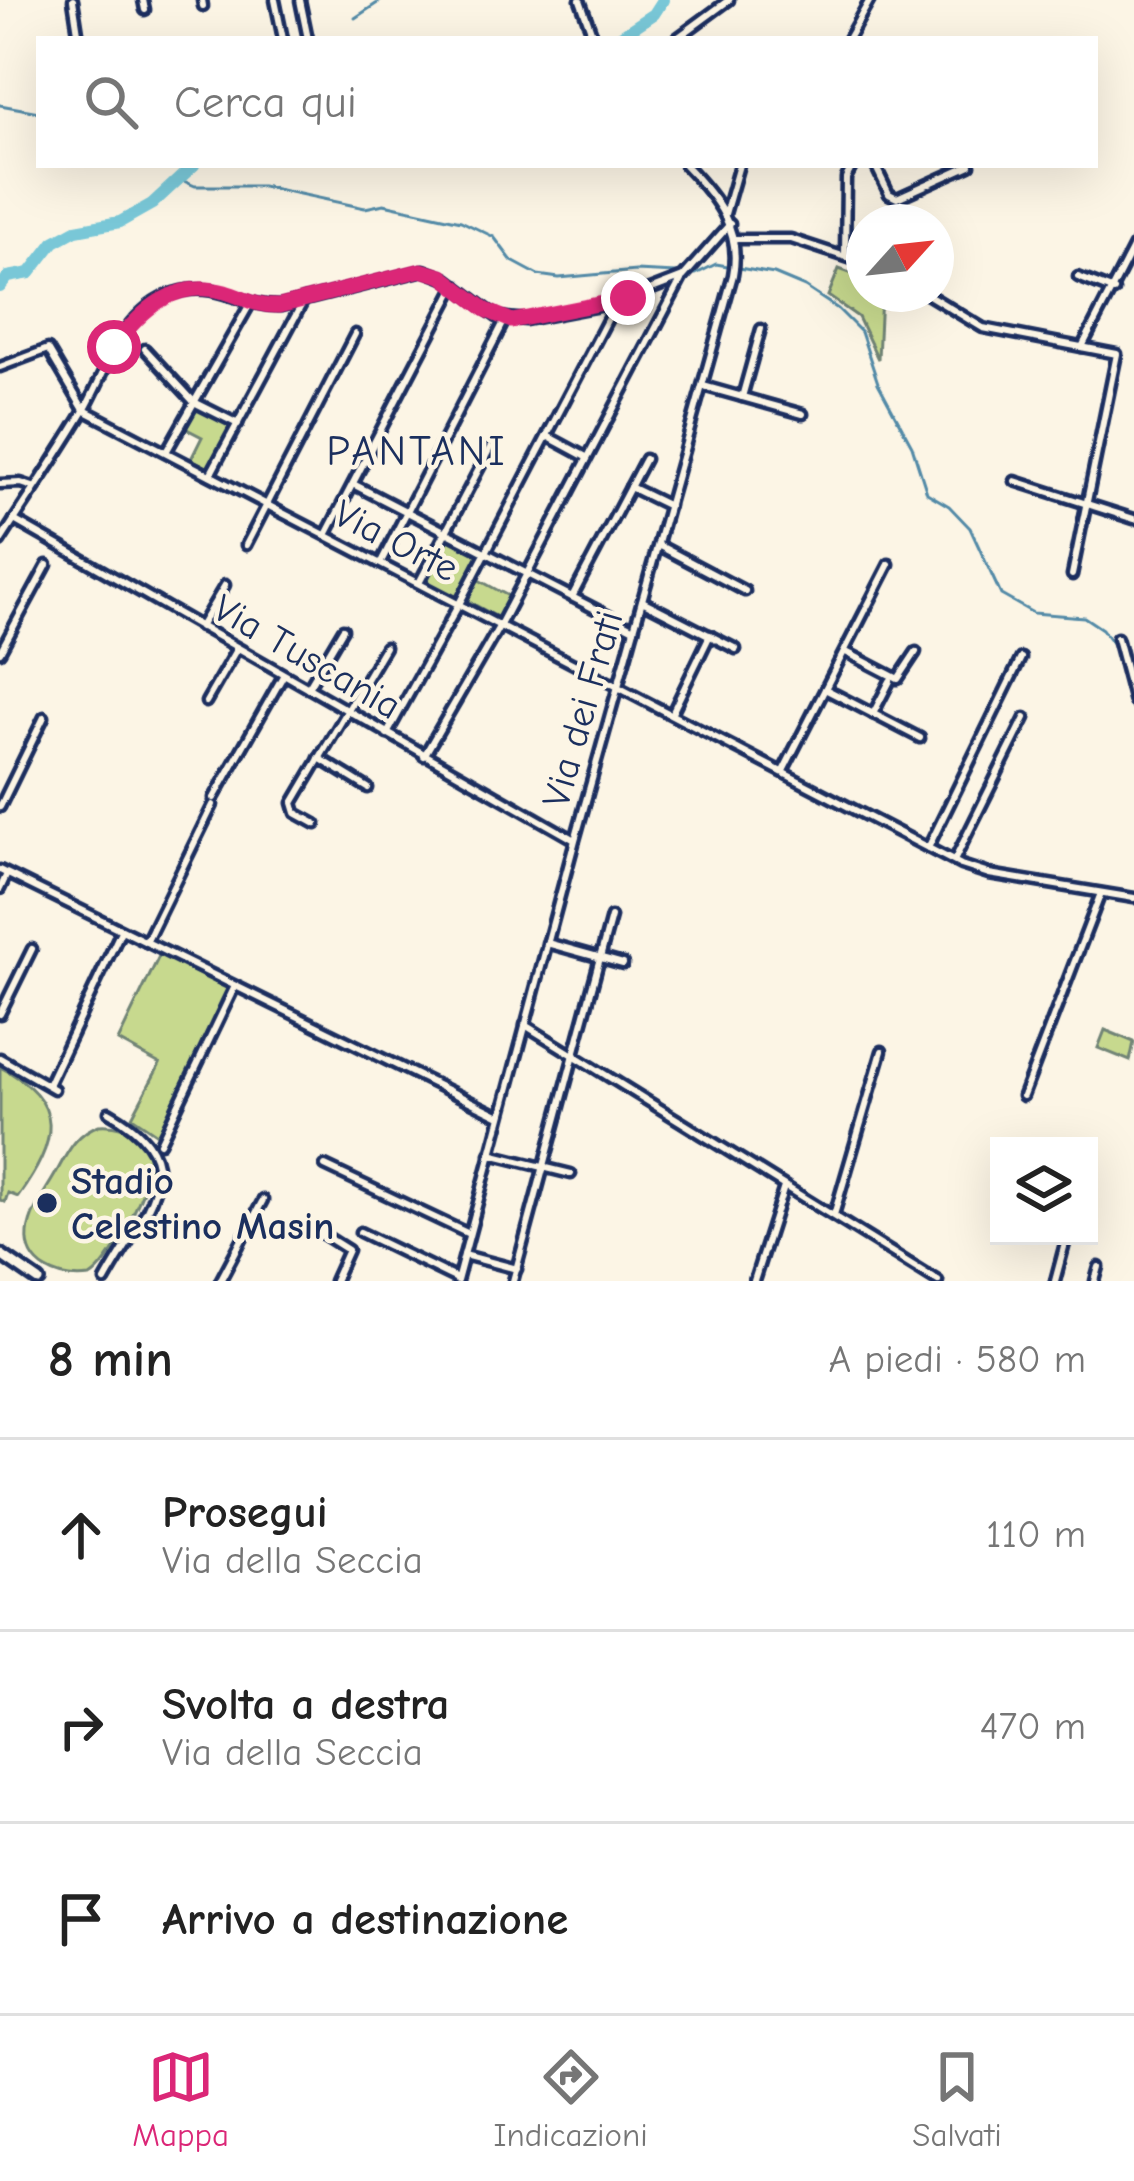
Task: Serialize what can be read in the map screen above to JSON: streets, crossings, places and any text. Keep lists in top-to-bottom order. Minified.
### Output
{"streets":{"street":["Via Orte","Via Tuscania","Via dei Frati"]},"crossings":[["Via Orte","Via dei Frati"],["Via Tuscania","Via dei Frati"]],"districts":["PANTANI"],"places":["Stadio Celestino Masin"],"north":"top right","page":{"search":"Cerca qui","heading":["8 min","A piedi · 580 m"],"list":[["Prosegui","Via della Seccia","110 m"],["Svolta a destra","Via della Seccia","470 m"],"Arrivo a destinazione"],"nav":["Mappa","Indicazioni","Salvati"]}}
